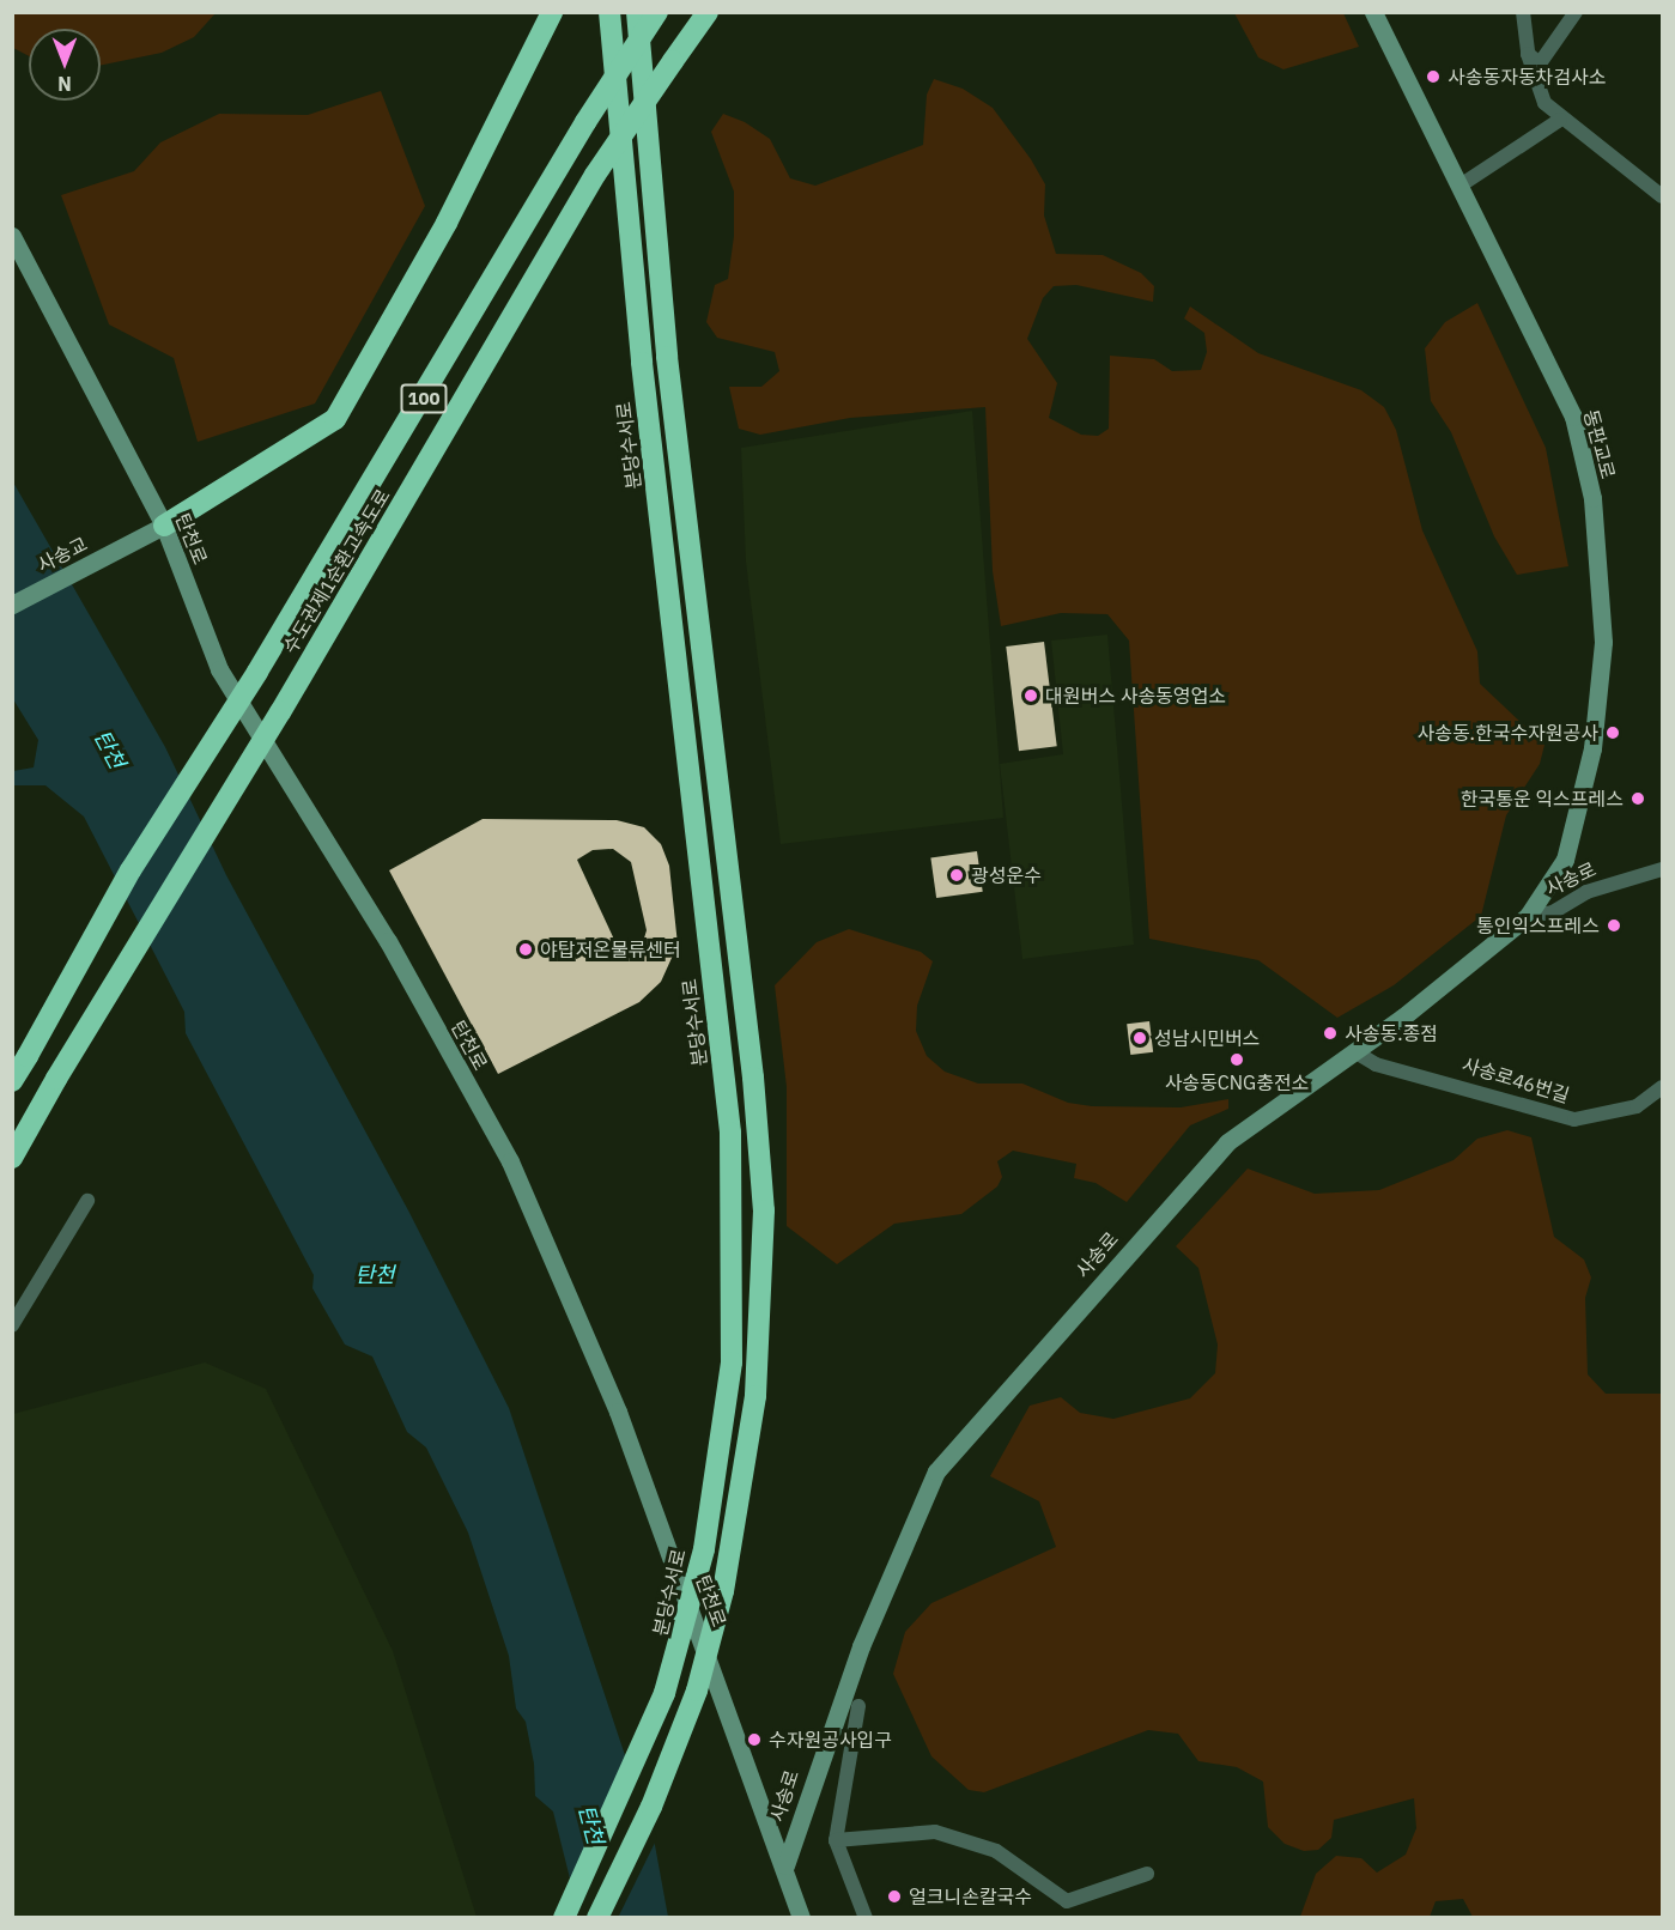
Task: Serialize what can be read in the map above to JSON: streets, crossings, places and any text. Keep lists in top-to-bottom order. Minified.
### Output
{"streets":{"highway":["100","분당수서로","수도권제1순환고속도로"],"main road":["동판교로","탄천로","사송교","사송로"],"street":["사송로46번길"]},"crossings":[["동판교로","사송로"],["탄천로","사송교"],["탄천로","사송로"],["사송로","사송로46번길"]],"water":["탄천"],"places":["사송동자동차검사소","대원버스 사송동영업소","사송동.한국수자원공사","한국통운 익스프레스","광성운수","통인익스프레스","야탑저온물류센터","사송동.종점","성남시민버스","사송동CNG충전소","수자원공사입구","얼크니손칼국수"],"north":"bottom"}
